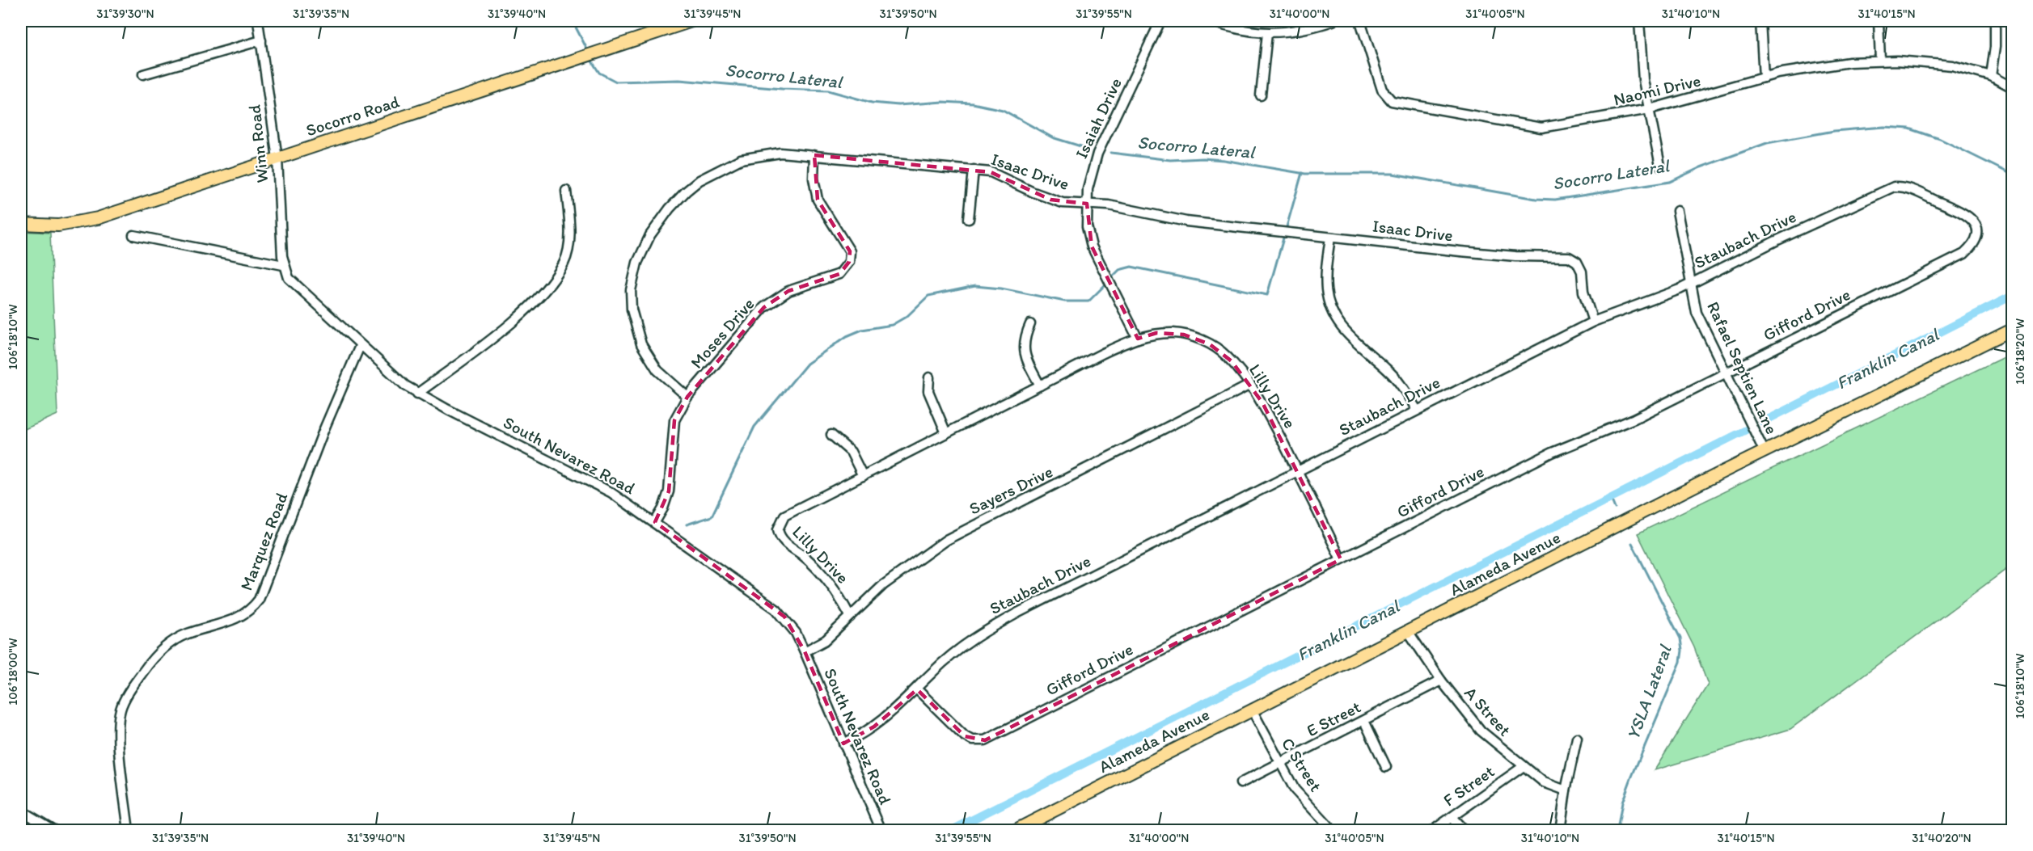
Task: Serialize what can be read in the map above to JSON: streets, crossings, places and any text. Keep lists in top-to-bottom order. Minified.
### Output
{"streets":{"main road":["Socorro Road","Alameda Avenue"],"street":["Naomi Drive","Isaiah Drive","Winn Road","Isaac Drive","Staubach Drive","Gifford Drive","Moses Drive","Rafael Septien Lane","Lilly Drive","South Nevarez Road","Sayers Drive","Marquez Road","A Street","E Street","C Street","F Street"]},"crossings":[["Socorro Road","Winn Road"],["Isaiah Drive","Isaac Drive"],["Isaiah Drive","Lilly Drive"],["Winn Road","South Nevarez Road"],["Isaac Drive","Staubach Drive"],["Isaac Drive","Moses Drive"],["Staubach Drive","Gifford Drive"],["Staubach Drive","Rafael Septien Lane"],["Staubach Drive","Lilly Drive"],["Staubach Drive","South Nevarez Road"],["Gifford Drive","Rafael Septien Lane"],["Gifford Drive","Lilly Drive"],["Moses Drive","South Nevarez Road"],["Rafael Septien Lane","Alameda Avenue"],["Lilly Drive","Sayers Drive"],["South Nevarez Road","Sayers Drive"],["South Nevarez Road","Marquez Road"],["Alameda Avenue","A Street"],["Alameda Avenue","C Street"],["A Street","E Street"],["A Street","F Street"],["E Street","C Street"]],"water":["Socorro Lateral","Franklin Canal","YSLA Lateral"],"coordinates":["31°39'30\"N","31°39'35\"N","31°39'40\"N","31°39'45\"N","31°39'50\"N","31°39'55\"N","31°40'00\"N","31°40'05\"N","31°40'10\"N","31°40'15\"N","106°18'10\"W","106°18'20\"W","106°18'00\"W","31°40'20\"N"]}
